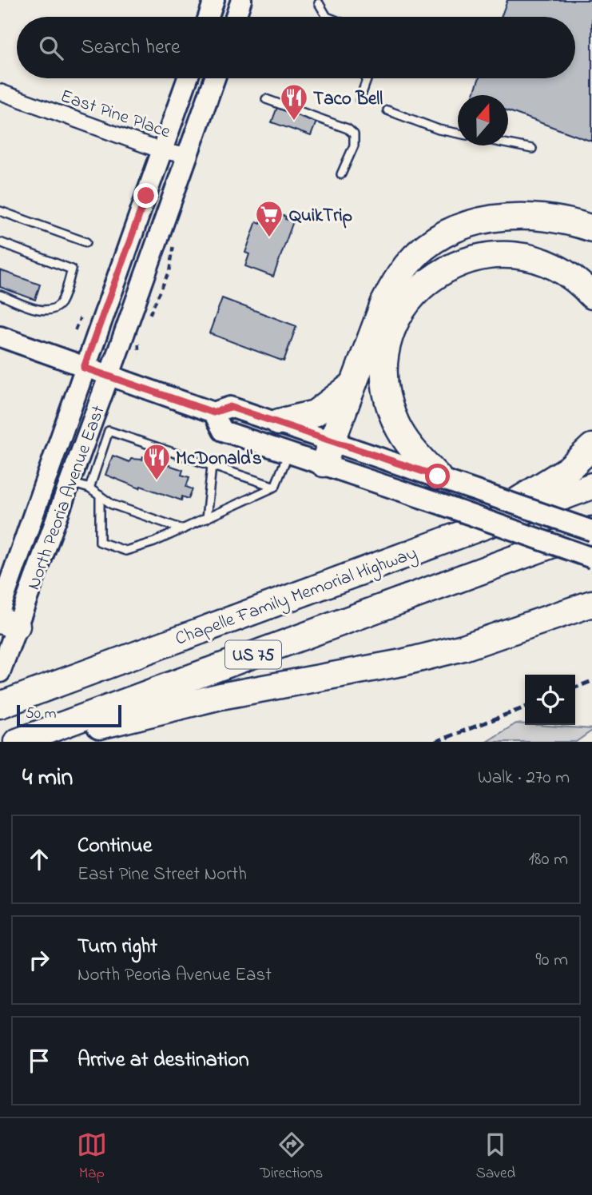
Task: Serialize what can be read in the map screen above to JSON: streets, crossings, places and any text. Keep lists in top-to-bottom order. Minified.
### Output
{"streets":{"highway":["Chapelle Family Memorial Highway","US 75"],"main road":["North Peoria Avenue East"],"street":["East Pine Place"]},"crossings":[["East Pine Place","North Peoria Avenue East"]],"places":{"restaurant":["Taco Bell","McDonald's"],"supermarket":["QuikTrip"]},"scale_bar":"50 m","north":"top","page":{"search":"Search here","scale":"50 m","heading":["4 min","Walk · 270 m"],"list":[["Continue","East Pine Street North","180 m"],["Turn right","North Peoria Avenue East","90 m"],"Arrive at destination"],"nav":["Map","Directions","Saved"]}}
